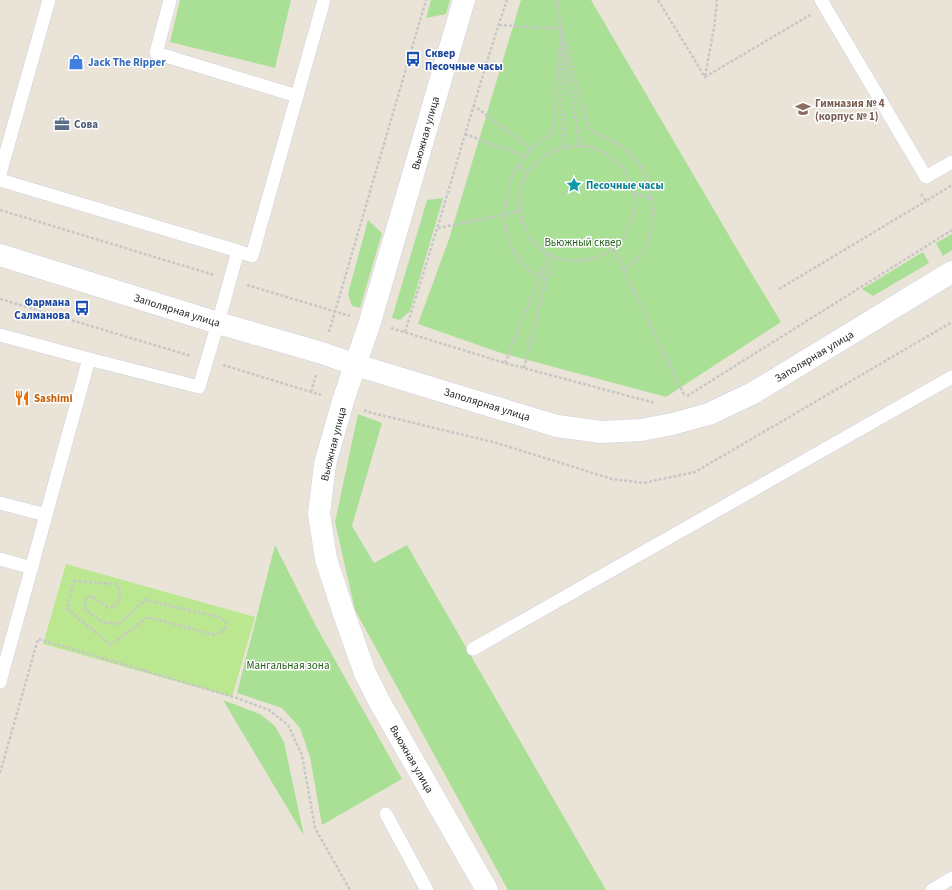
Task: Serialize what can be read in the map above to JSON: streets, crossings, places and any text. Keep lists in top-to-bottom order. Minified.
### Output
{"streets":{"street":["Вьюжная улица","Заполярная улица"]},"crossings":[["Вьюжная улица","Заполярная улица"]],"parks":["Вьюжный сквер","Мангальная зона"],"places":{"bus stop":["Сквер Песочные часы","Фармана Салманова"],"shop":["Jack The Ripper"],"school or university":["Гимназия № 4 (корпус № 1)"],"office":["Сова"],"place":["Песочные часы"],"restaurant":["Sashimi"]}}
